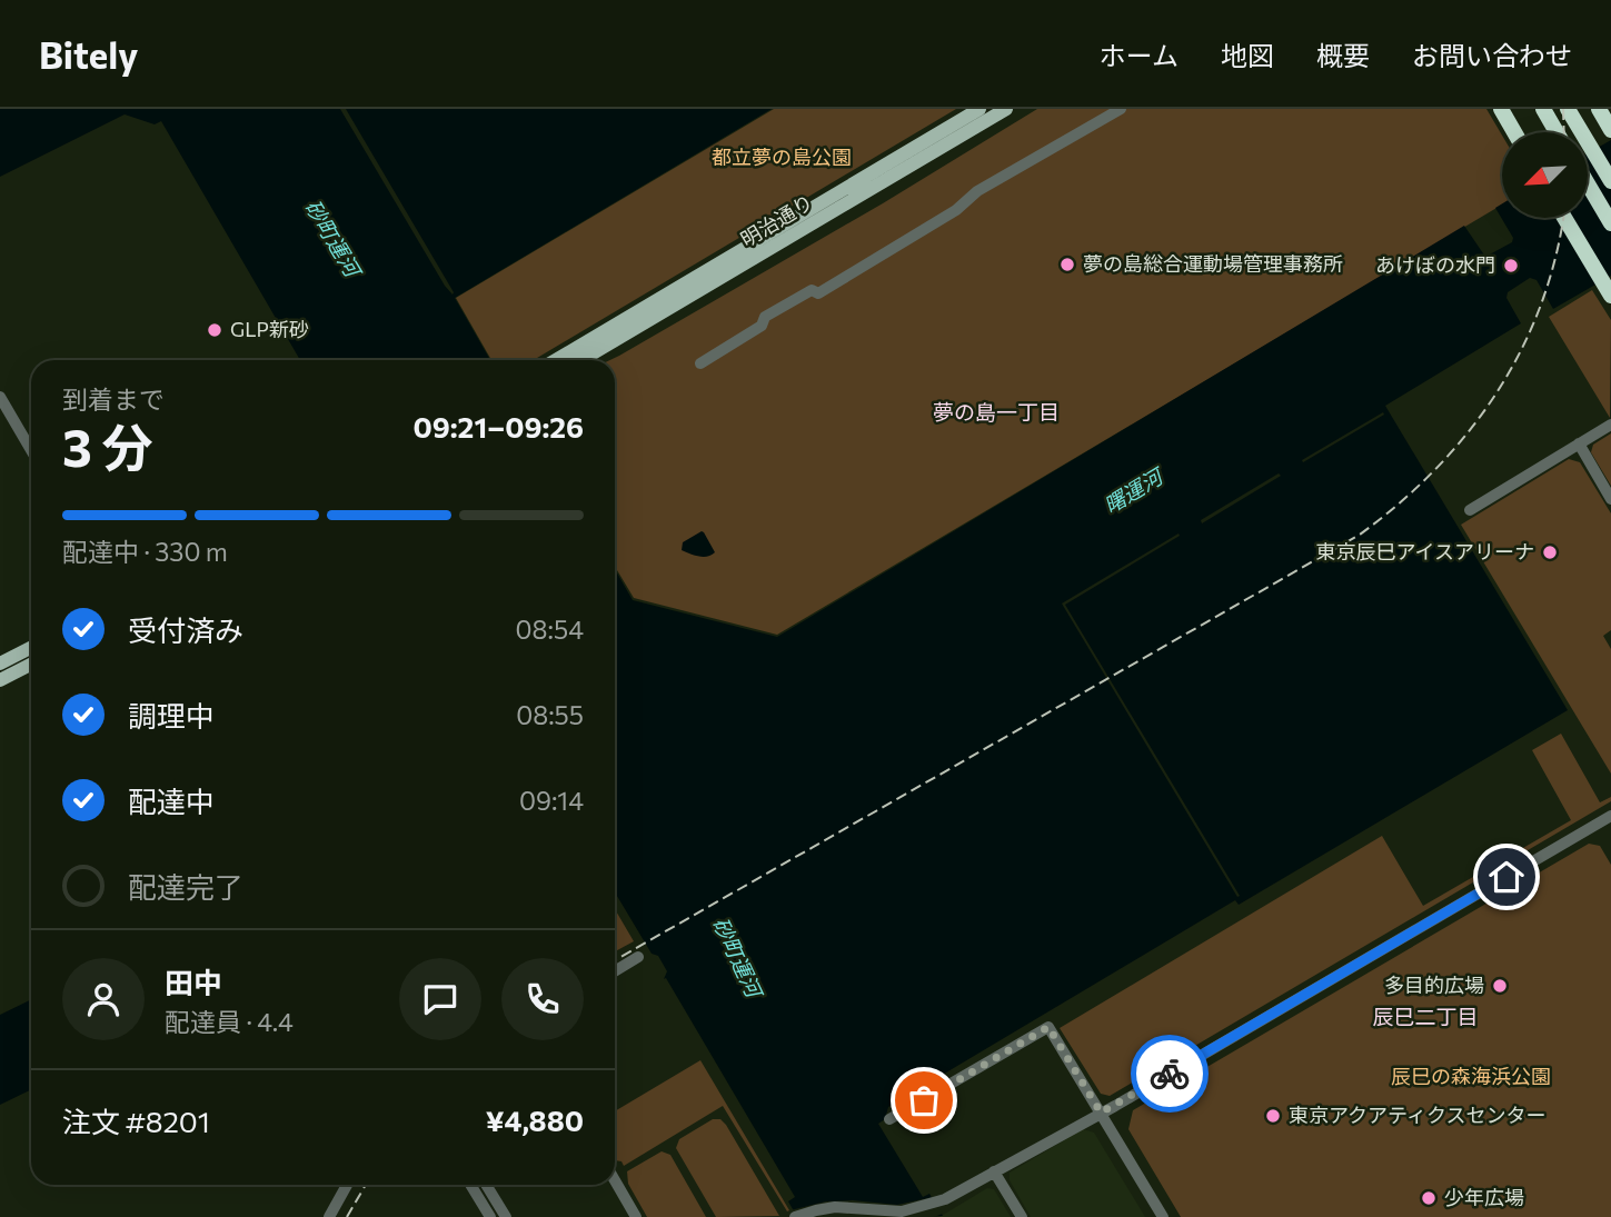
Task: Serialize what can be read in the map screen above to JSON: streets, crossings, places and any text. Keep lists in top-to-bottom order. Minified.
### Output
{"streets":{"main road":["明治通り"]},"districts":["夢の島一丁目","辰巳二丁目"],"water":["砂町運河","曙運河"],"parks":["都立夢の島公園","辰巳の森海浜公園"],"places":["夢の島総合運動場管理事務所","あけぼの水門","GLP新砂","東京辰巳アイスアリーナ","多目的広場","東京アクアティクスセンター","少年広場"],"north":"bottom left","page":{"header":"Bitely","nav":["ホーム","地図","概要","お問い合わせ"],"heading":["3 分","到着まで","09:21–09:26"],"panel":["田中","配達員 · 4.4","注文 #8201","¥4,880"],"bar":"配達中 · 330 m","list":[["受付済み","08:54"],["調理中","08:55"],["配達中","09:14"],"配達完了"]}}
